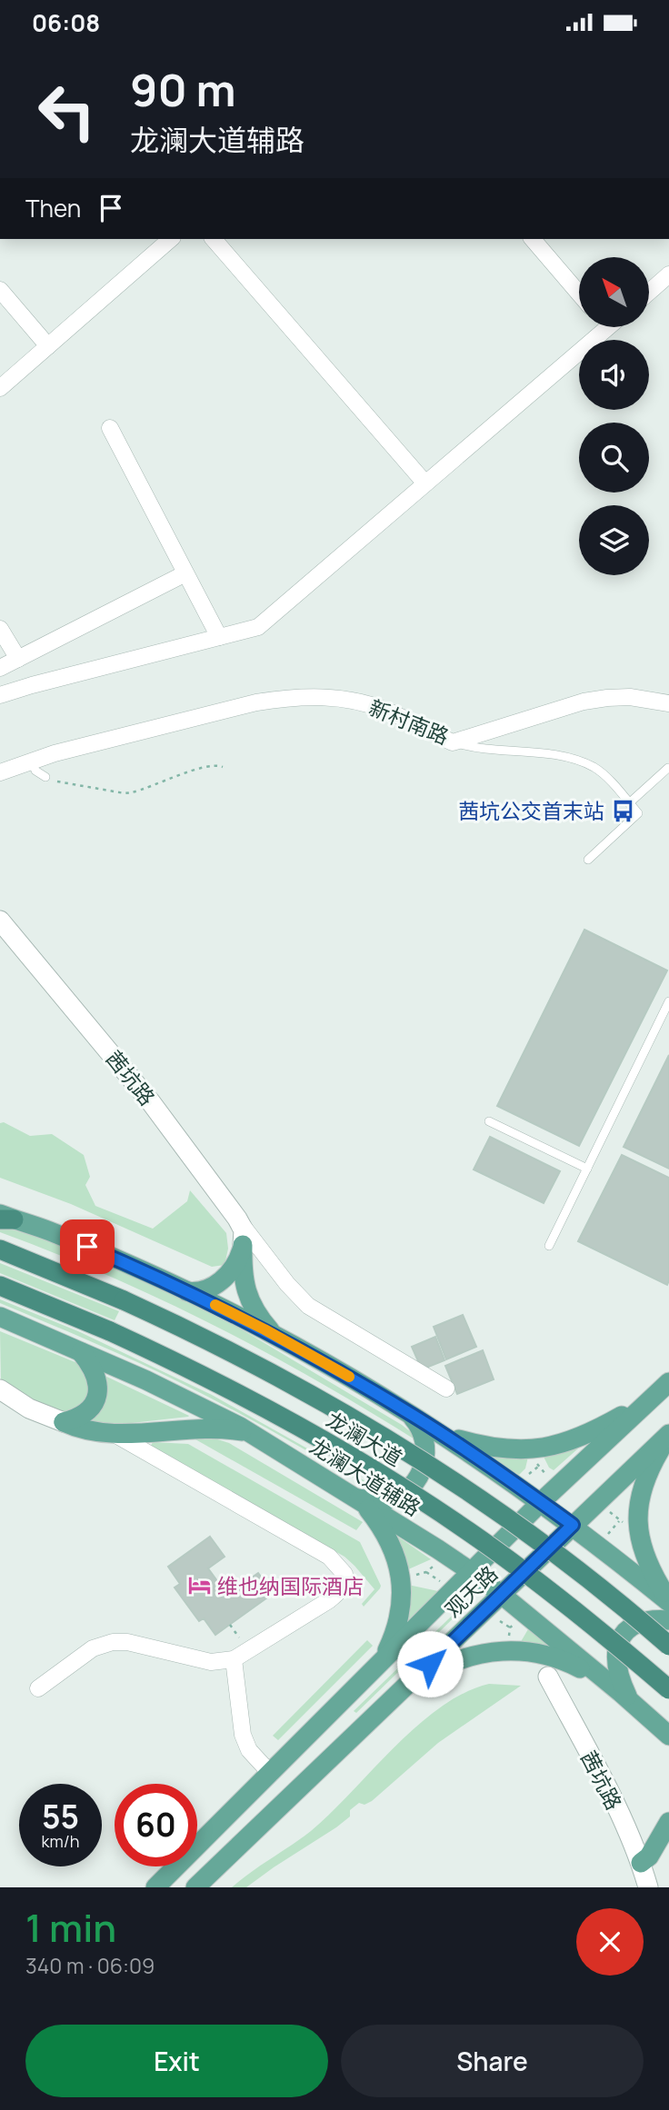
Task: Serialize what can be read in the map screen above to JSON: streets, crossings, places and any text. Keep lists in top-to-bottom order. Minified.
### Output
{"streets":{"highway":["龙澜大道"],"main road":["龙澜大道辅路","观天路"],"street":["新村南路","茜坑路"]},"crossings":[["龙澜大道辅路","观天路"]],"places":{"bus stop":["茜坑公交首末站"],"hotel":["维也纳国际酒店"]},"north":"top left","page":{"status":"06:08","turn":["90 m","龙澜大道辅路"],"then":"Then","speed":"55 km/h","limit":"60","heading":["1 min","340 m · 06:09"],"buttons":["Exit","Share"]}}
